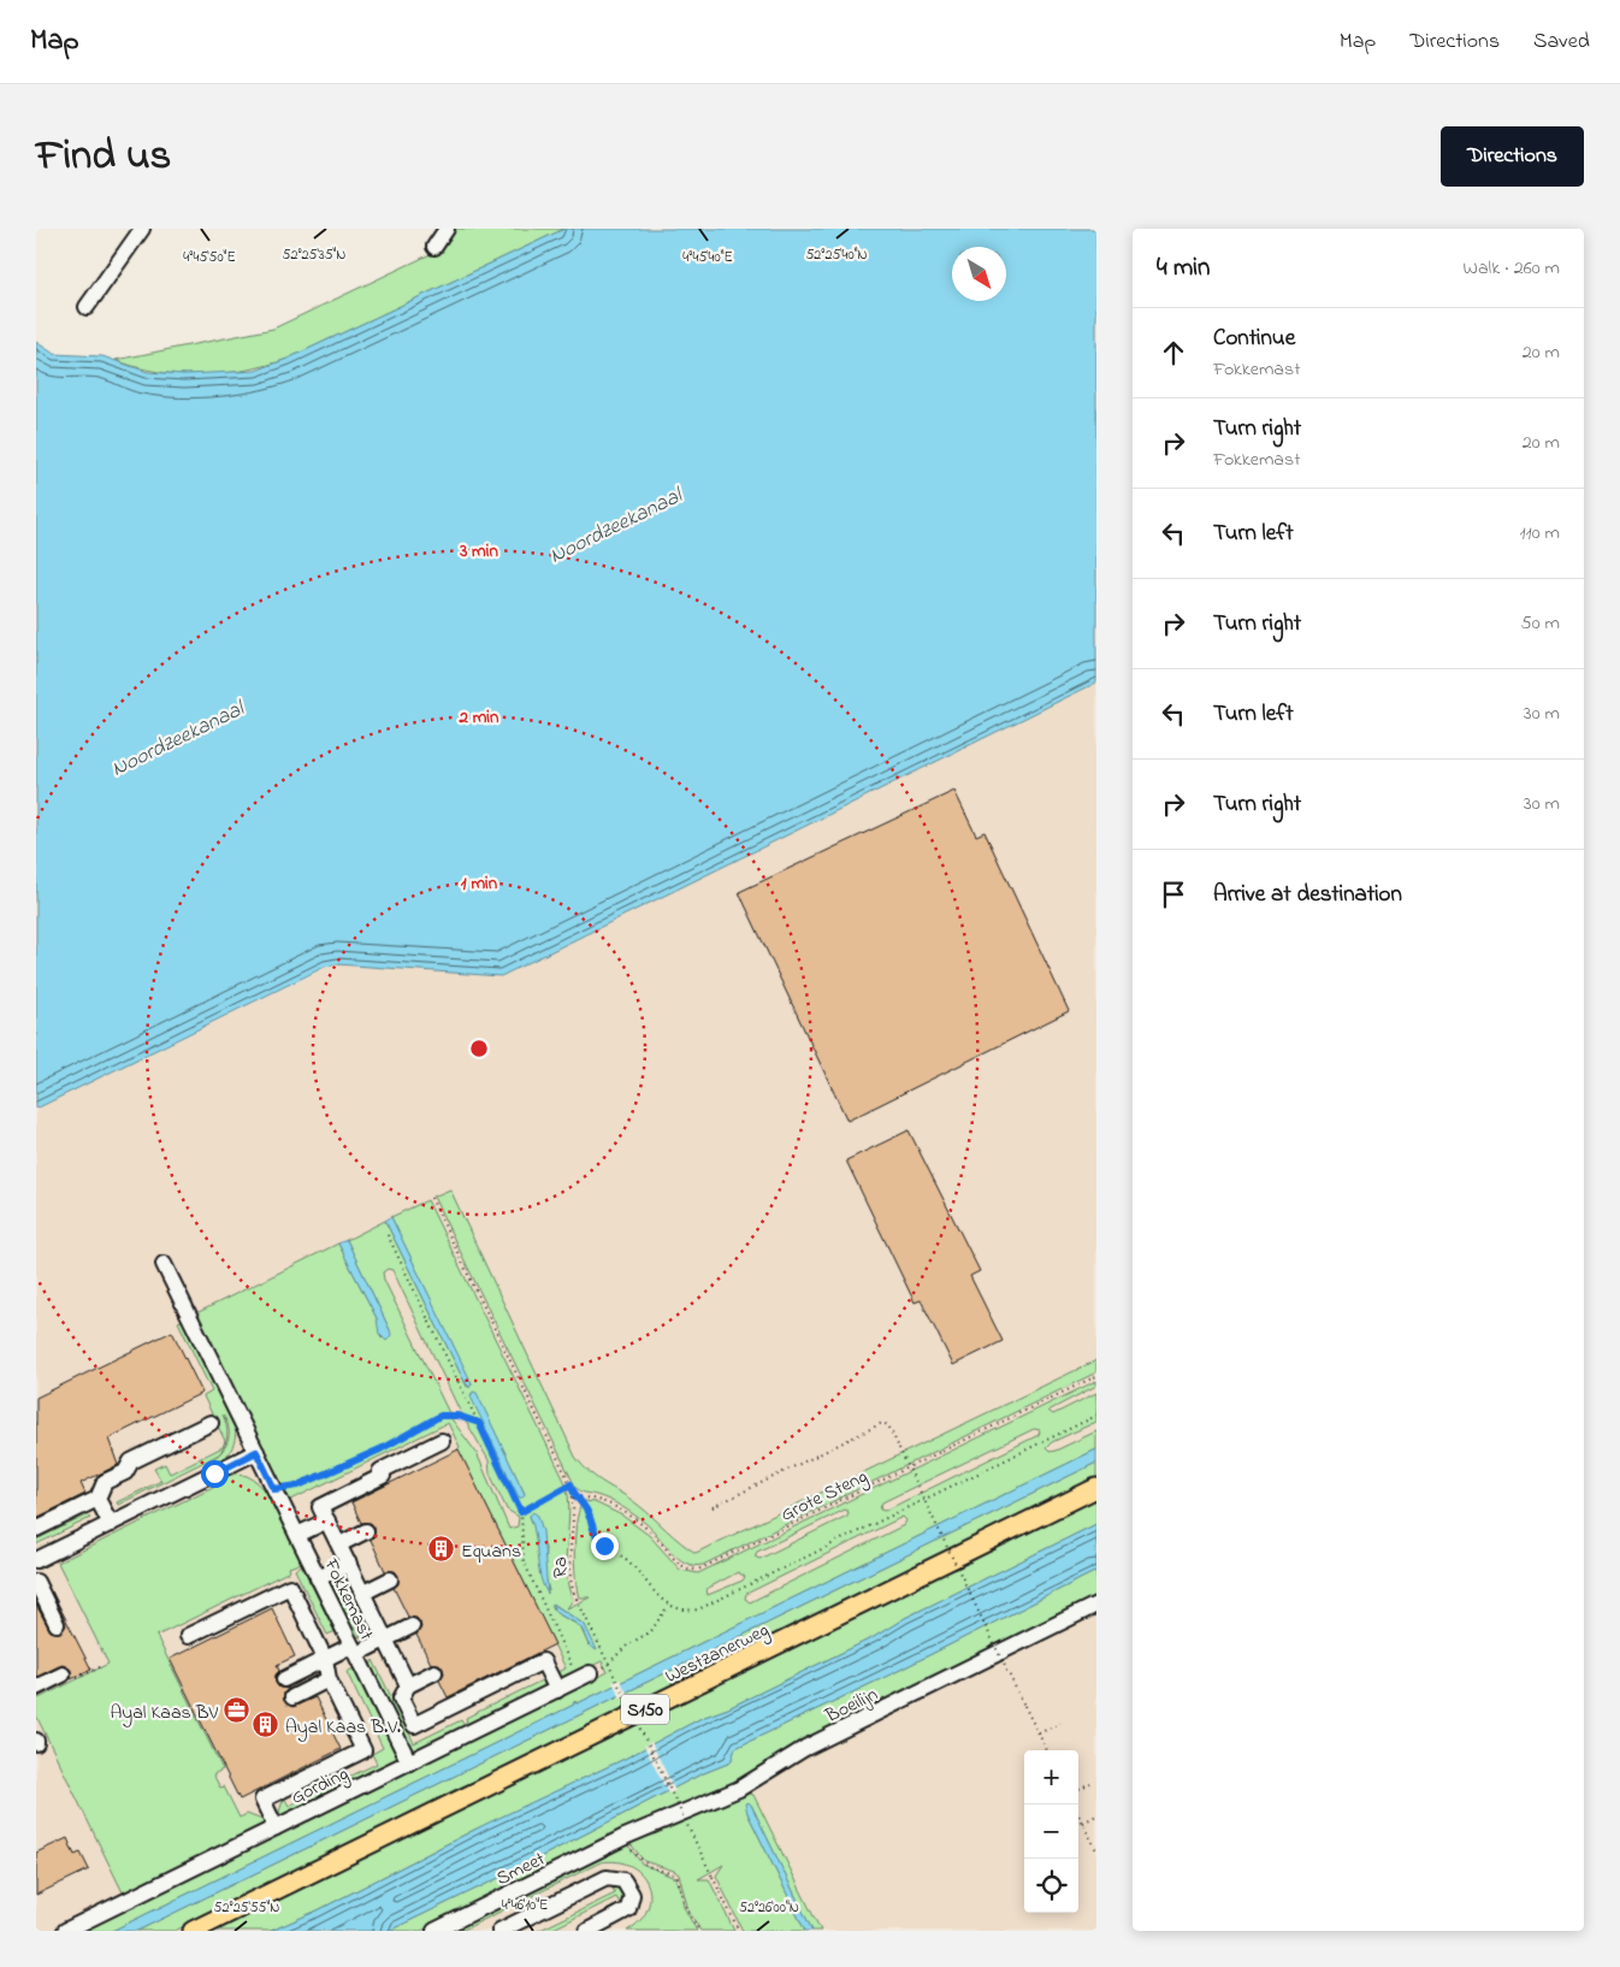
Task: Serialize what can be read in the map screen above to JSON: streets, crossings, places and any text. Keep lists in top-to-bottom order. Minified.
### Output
{"streets":{"main road":["Westzanerweg","S150"],"street":["Fokkemast","Boeilijn","Gording","Smeet"],"path":["Grote Steng","Ra"]},"crossings":[["Grote Steng","Ra"],["Fokkemast","Gording"],["Boeilijn","Smeet"]],"water":["Noordzeekanaal"],"places":{"building":["Equans","Ayal Kaas B.V."],"office":["Ayal Kaas BV"]},"north":"bottom right","page":{"header":"Map","nav":["Map","Directions","Saved"],"title":"Find us","buttons":"Directions","heading":["4 min","Walk · 260 m"],"list":[["Continue","Fokkemast","20 m"],["Turn right","Fokkemast","20 m"],["Turn left","110 m"],["Turn right","50 m"],["Turn left","30 m"],["Turn right","30 m"],"Arrive at destination"],"map_buttons":["+","−"]},"coordinates":["52°25'35\"N","52°25'40\"N","4°45'50\"E","4°45'40\"E","4°46'10\"E","52°25'55\"N","52°26'00\"N"],"rings":["3 min","2 min","1 min"]}
